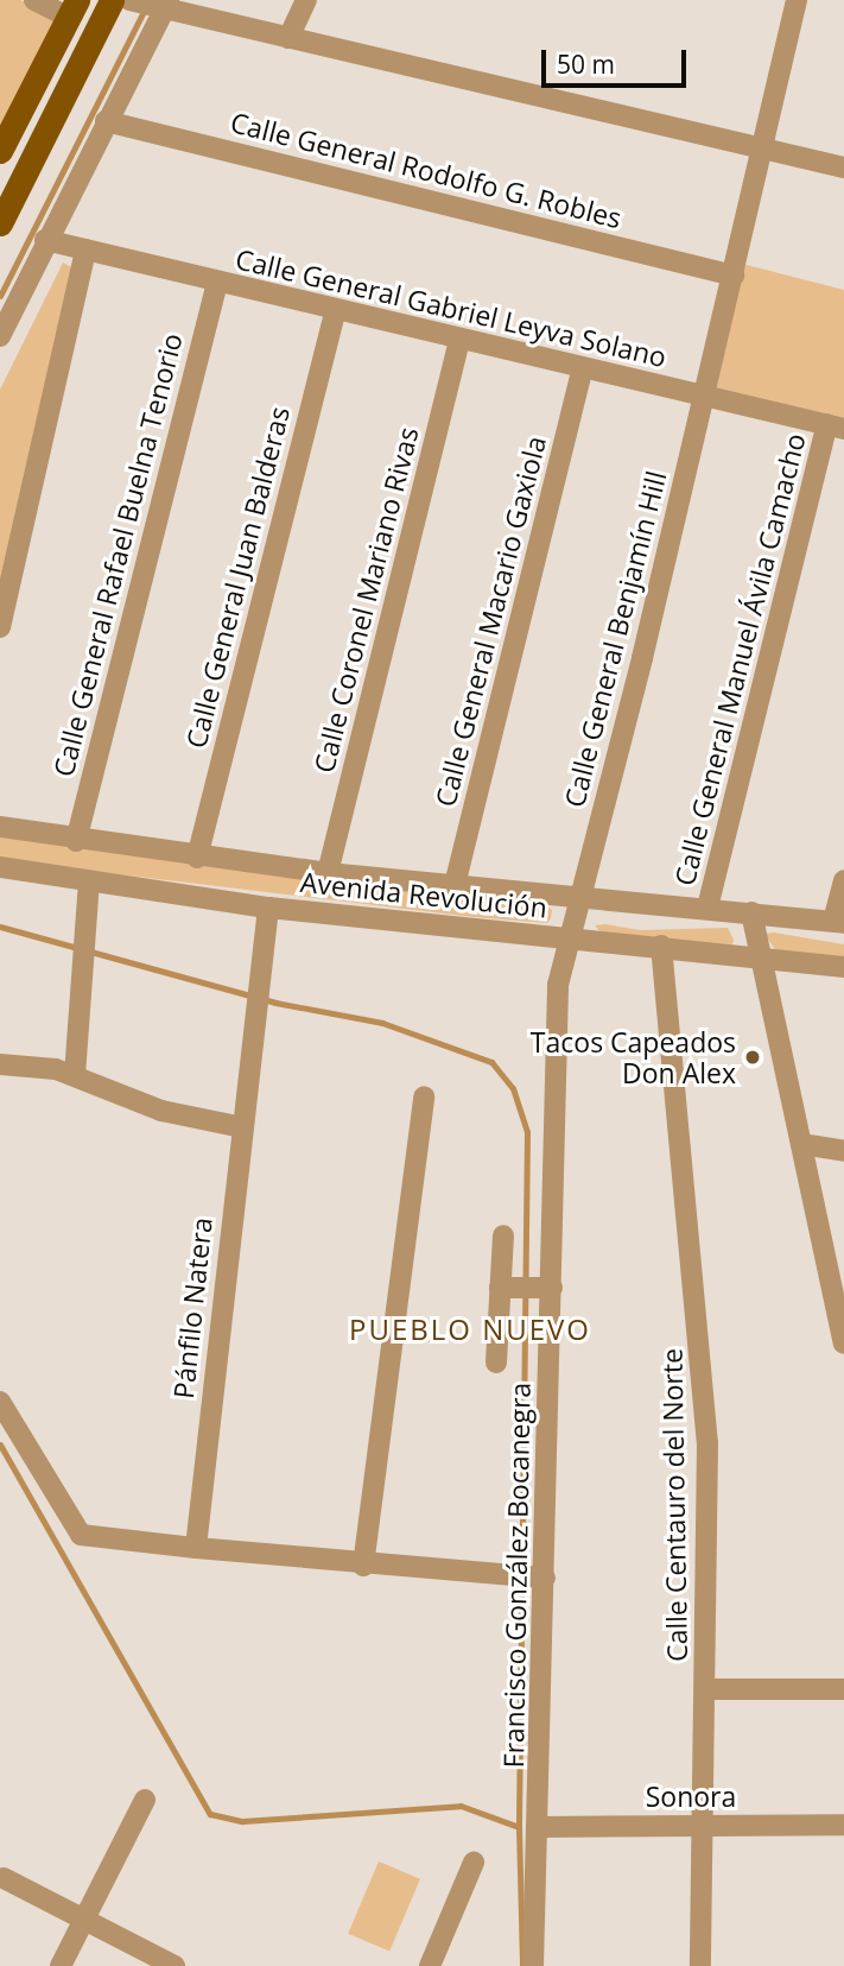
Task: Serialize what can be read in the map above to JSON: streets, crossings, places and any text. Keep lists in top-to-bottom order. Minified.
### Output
{"streets":{"street":["Calle General Rodolfo G. Robles","Calle General Gabriel Leyva Solano","Calle General Rafael Buelna Tenorio","Calle General Juan Balderas","Calle Coronel Mariano Rivas","Calle General Macario Gaxiola","Calle General Benjamín Hill","Calle General Manuel Ávila Camacho","Avenida Revolución","Pánfilo Natera","Calle Centauro del Norte","Francisco González Bocanegra","Sonora"]},"crossings":[["Calle General Rodolfo G. Robles","Calle General Benjamín Hill"],["Calle General Gabriel Leyva Solano","Calle General Rafael Buelna Tenorio"],["Calle General Gabriel Leyva Solano","Calle General Juan Balderas"],["Calle General Gabriel Leyva Solano","Calle Coronel Mariano Rivas"],["Calle General Gabriel Leyva Solano","Calle General Macario Gaxiola"],["Calle General Gabriel Leyva Solano","Calle General Benjamín Hill"],["Calle General Gabriel Leyva Solano","Calle General Manuel Ávila Camacho"],["Calle General Rafael Buelna Tenorio","Avenida Revolución"],["Calle General Juan Balderas","Avenida Revolución"],["Calle Coronel Mariano Rivas","Avenida Revolución"],["Calle General Macario Gaxiola","Avenida Revolución"],["Calle General Benjamín Hill","Avenida Revolución"],["Calle General Benjamín Hill","Francisco González Bocanegra"],["Calle General Manuel Ávila Camacho","Avenida Revolución"],["Avenida Revolución","Pánfilo Natera"],["Avenida Revolución","Calle Centauro del Norte"],["Avenida Revolución","Francisco González Bocanegra"],["Calle Centauro del Norte","Sonora"],["Francisco González Bocanegra","Sonora"]],"districts":["PUEBLO NUEVO"],"places":["Tacos Capeados Don Alex"],"scale_bar":"50 m"}
